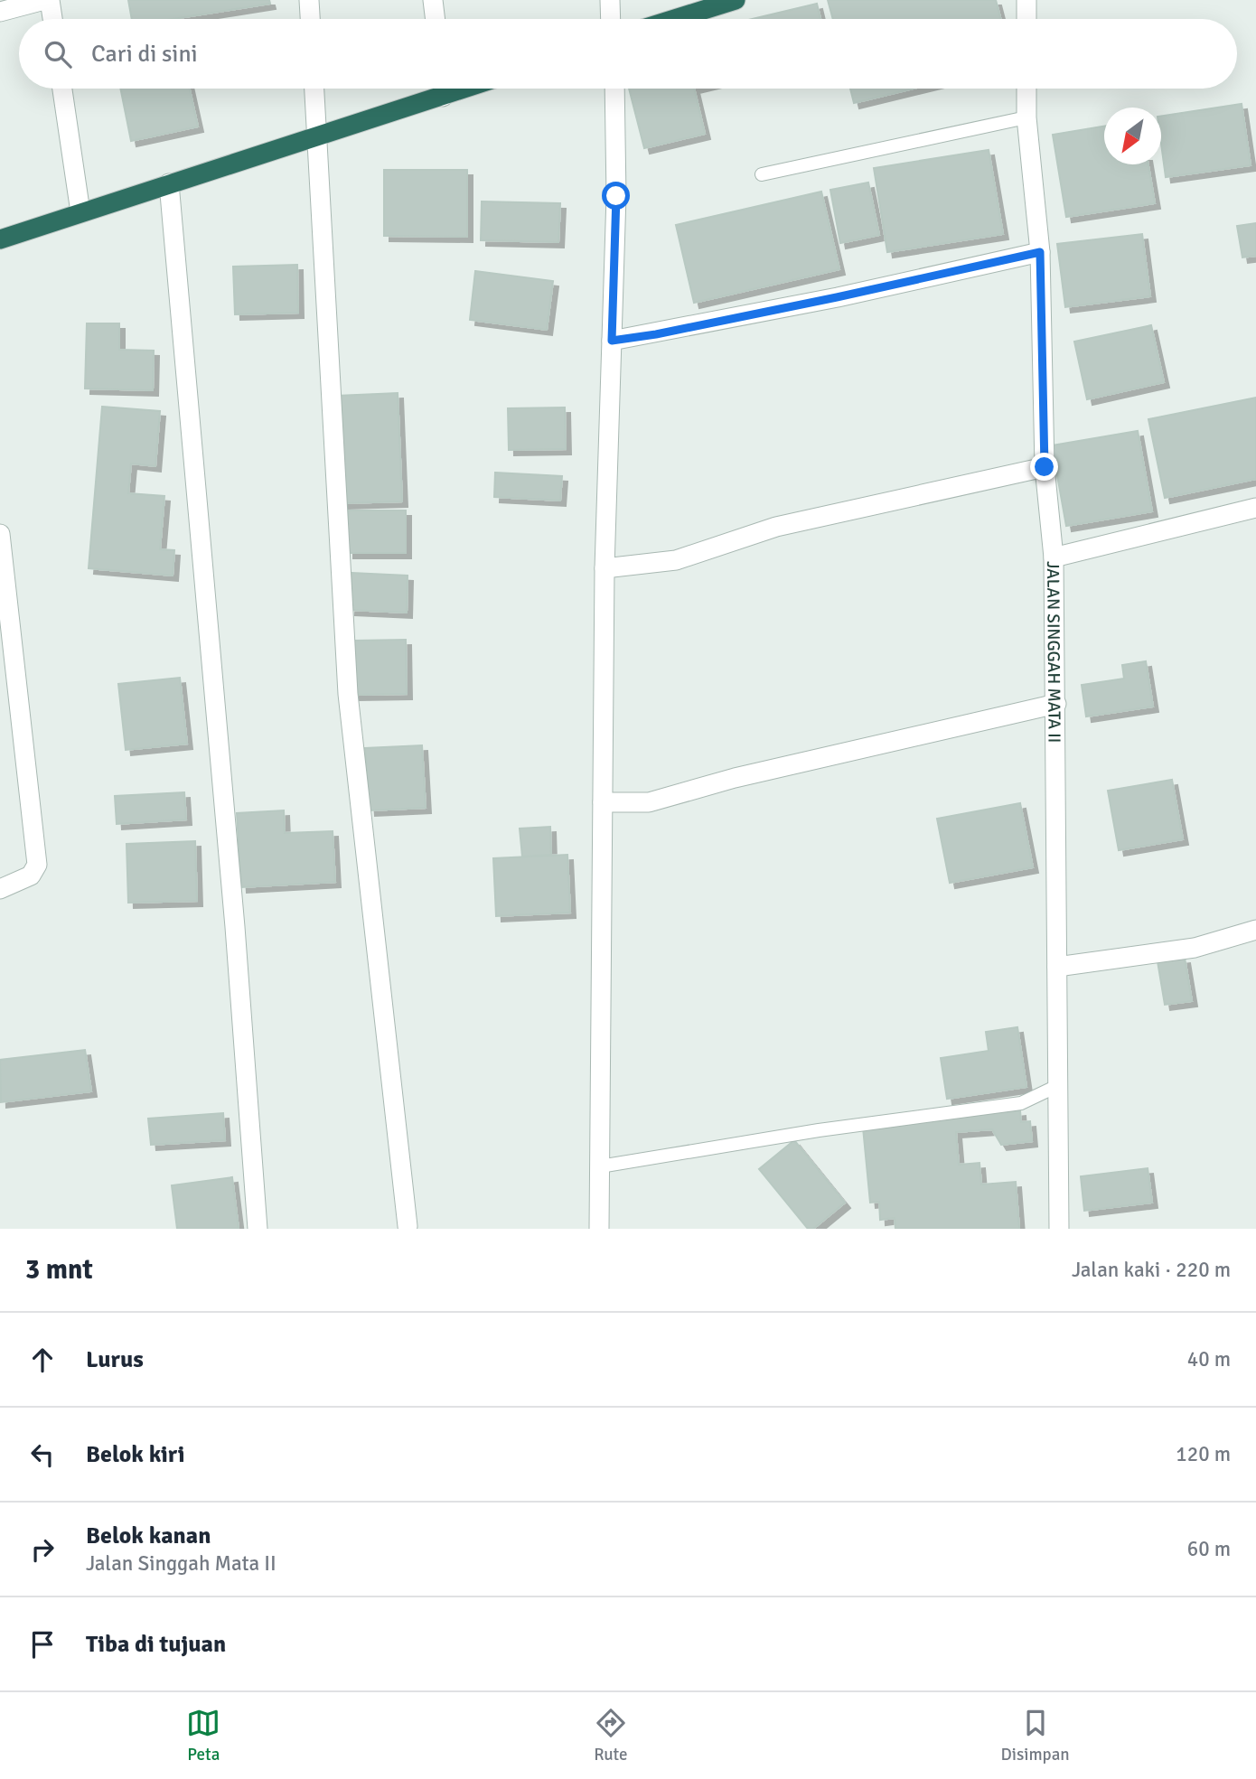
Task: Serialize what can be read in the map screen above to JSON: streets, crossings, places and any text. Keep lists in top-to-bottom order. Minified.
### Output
{"streets":{"street":["JALAN SINGGAH MATA II"]},"north":"bottom left","page":{"search":"Cari di sini","heading":["3 mnt","Jalan kaki · 220 m"],"list":[["Lurus","40 m"],["Belok kiri","120 m"],["Belok kanan","Jalan Singgah Mata II","60 m"],"Tiba di tujuan"],"nav":["Peta","Rute","Disimpan"]}}
